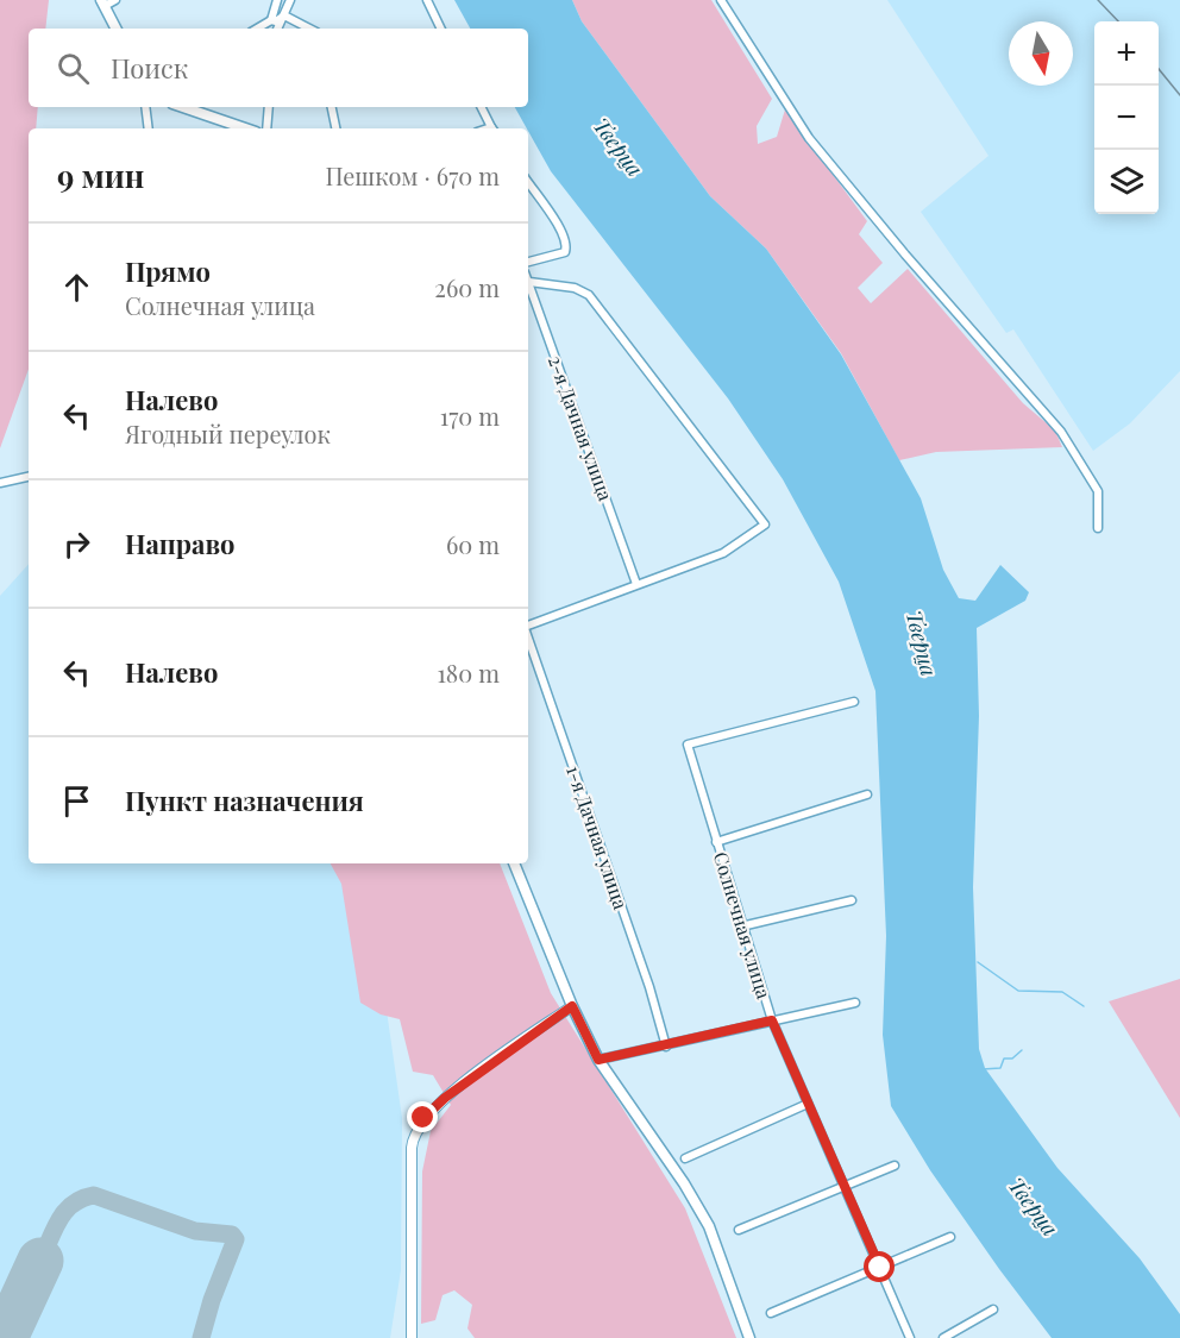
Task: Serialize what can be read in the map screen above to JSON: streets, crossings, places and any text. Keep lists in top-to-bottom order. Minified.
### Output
{"streets":{"street":["2-я Дачная улица","1-я Дачная улица","Солнечная улица"]},"water":["Тверца"],"north":"bottom","page":{"map_buttons":["+","−"],"search":"Поиск","heading":["9 мин","Пешком · 670 m"],"list":[["Прямо","Солнечная улица","260 m"],["Налево","Ягодный переулок","170 m"],["Направо","60 m"],["Налево","180 m"],"Пункт назначения"]}}
